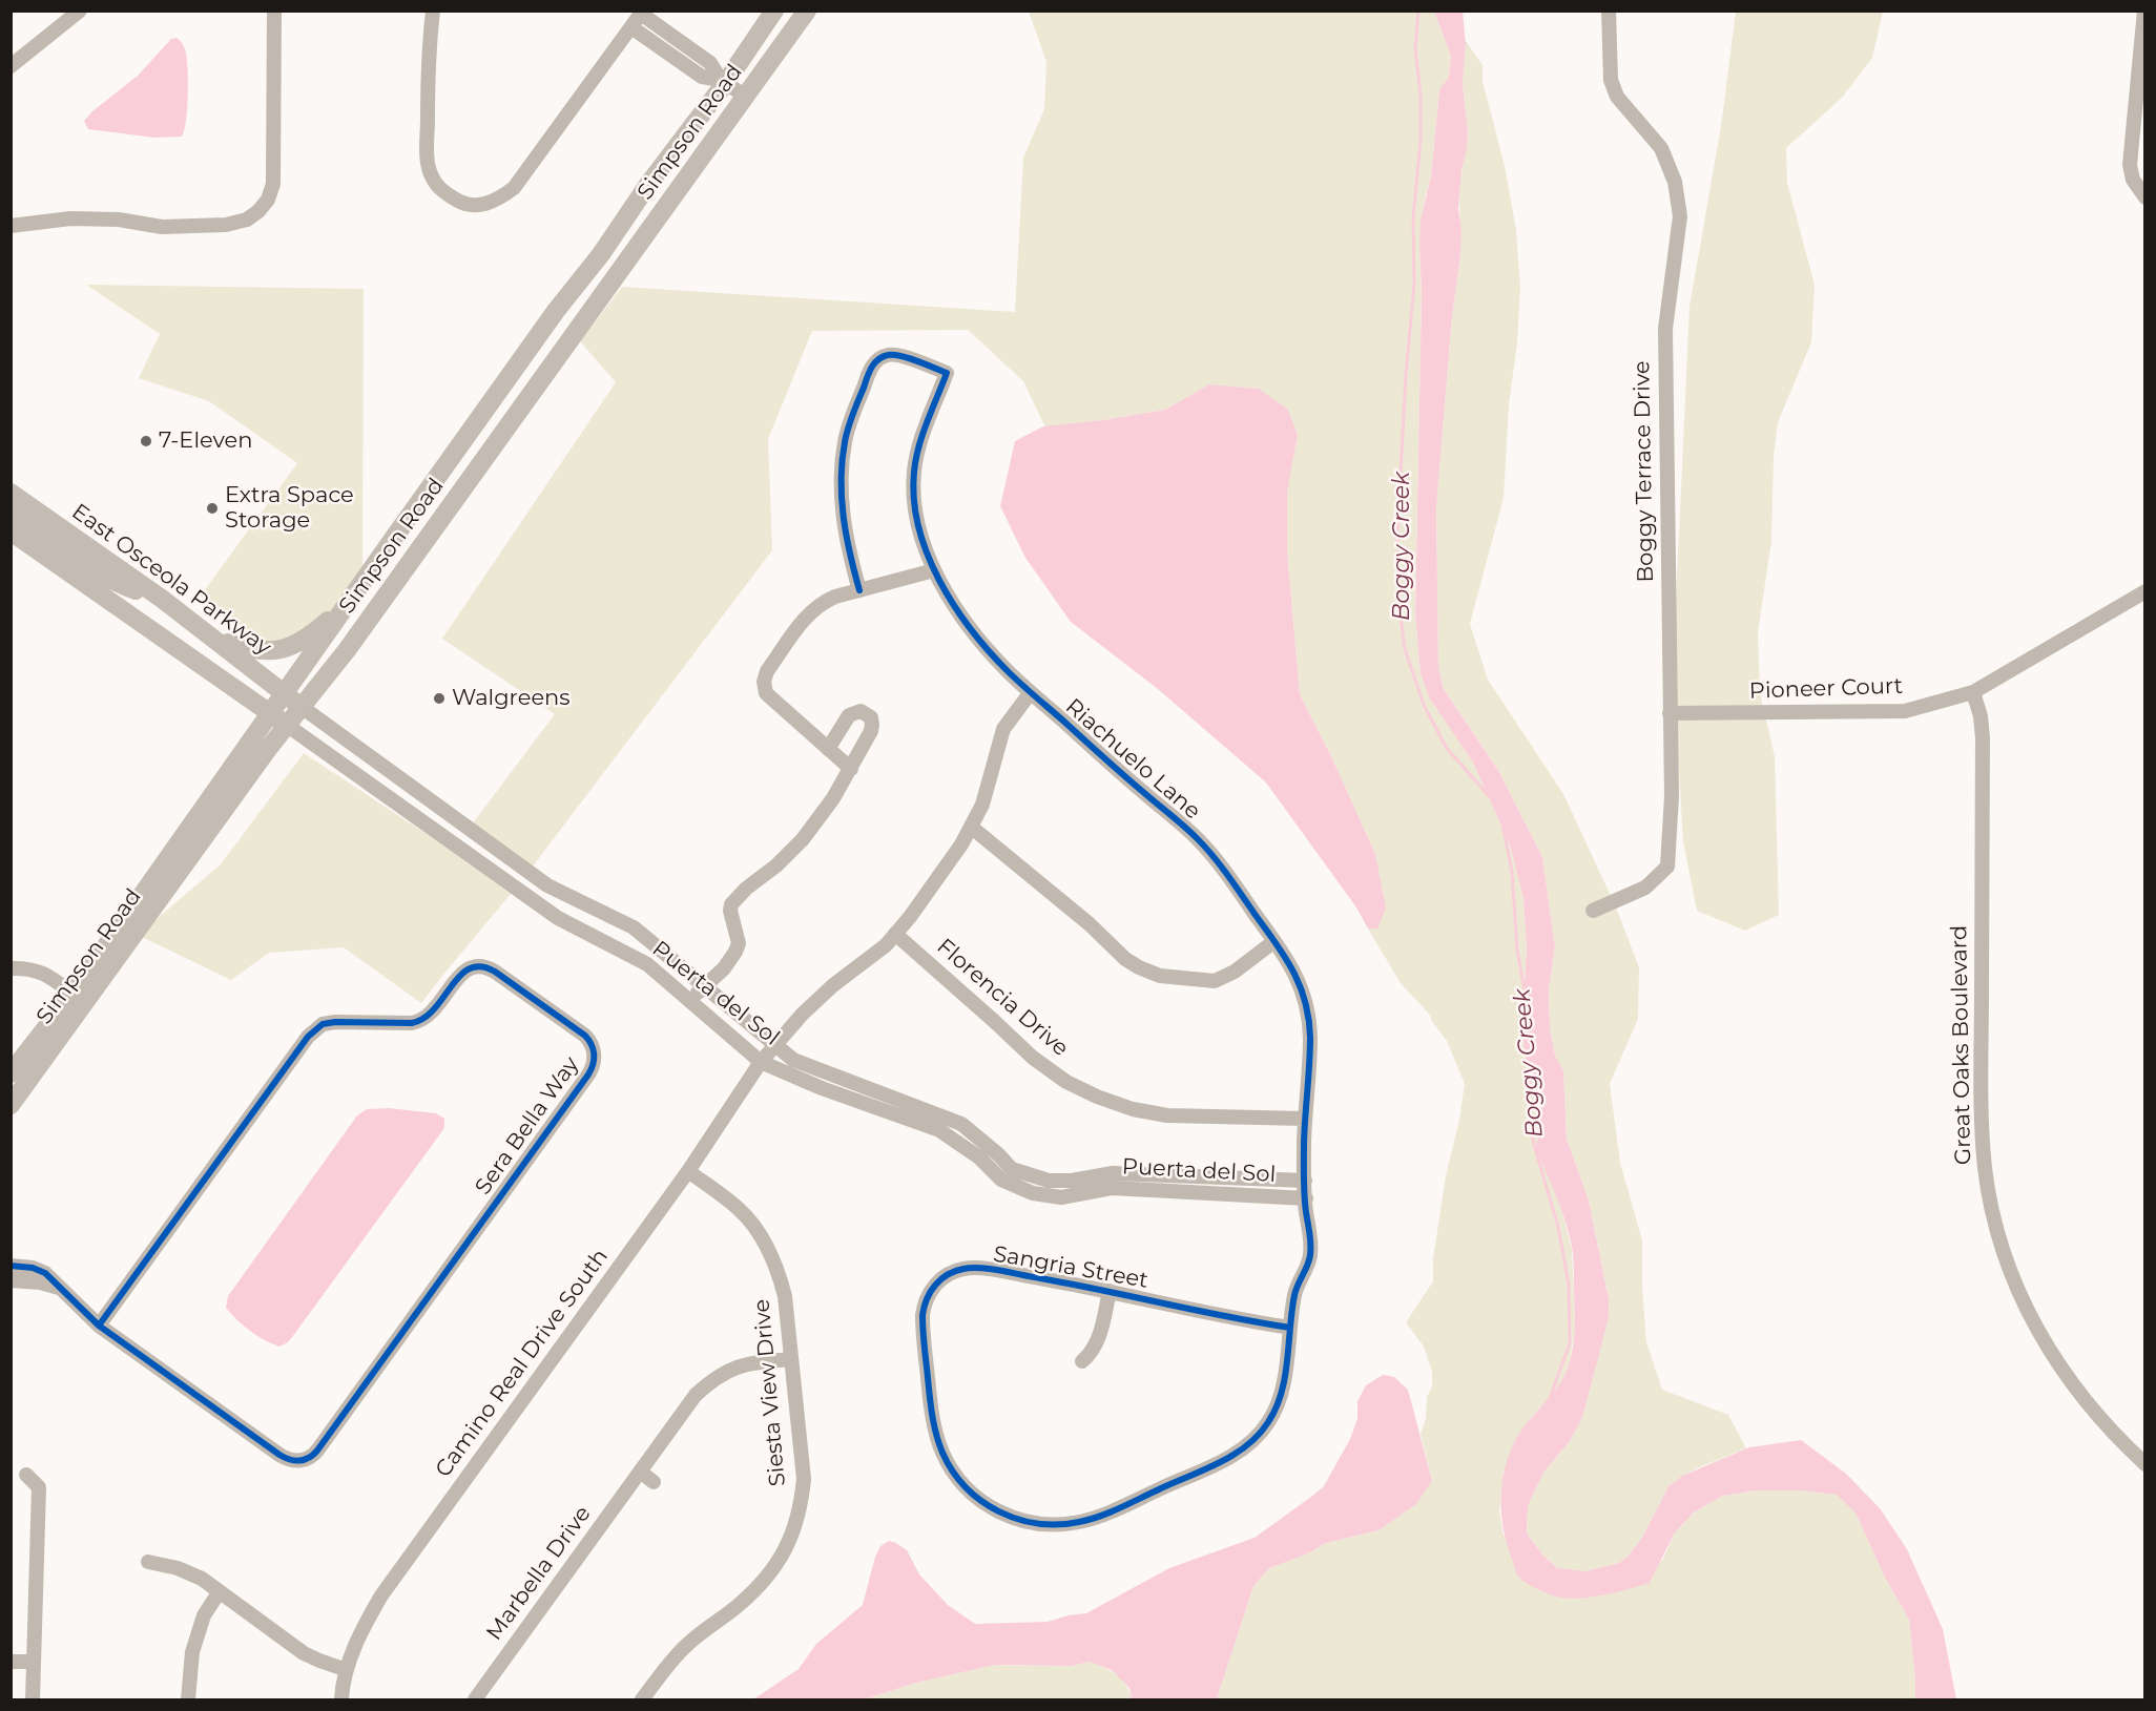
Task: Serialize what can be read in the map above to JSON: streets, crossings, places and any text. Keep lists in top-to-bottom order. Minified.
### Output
{"streets":{"main road":["Simpson Road","East Osceola Parkway"],"street":["Boggy Terrace Drive","Pioneer Court","Riachuelo Lane","Puerta del Sol","Florencia Drive","Great Oaks Boulevard","Sera Bella Way","Sangria Street","Camino Real Drive South","Siesta View Drive","Marbella Drive"]},"crossings":[["Simpson Road","East Osceola Parkway"],["Simpson Road","Puerta del Sol"],["Boggy Terrace Drive","Pioneer Court"],["East Osceola Parkway","Puerta del Sol"],["Pioneer Court","Great Oaks Boulevard"],["Riachuelo Lane","Puerta del Sol"],["Riachuelo Lane","Florencia Drive"],["Riachuelo Lane","Sangria Street"],["Riachuelo Lane","Camino Real Drive South"],["Puerta del Sol","Camino Real Drive South"],["Florencia Drive","Camino Real Drive South"],["Camino Real Drive South","Siesta View Drive"],["Siesta View Drive","Marbella Drive"]],"water":["Boggy Creek"],"places":["7-Eleven","Extra Space Storage","Walgreens"]}
